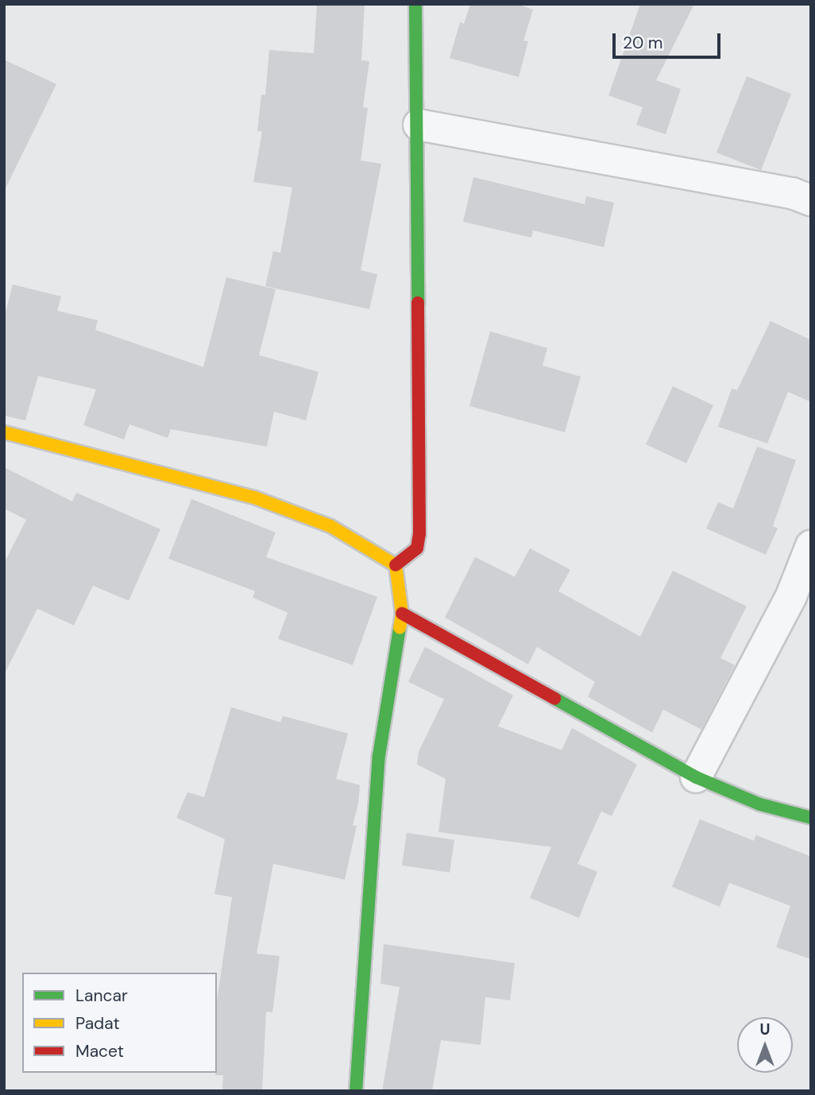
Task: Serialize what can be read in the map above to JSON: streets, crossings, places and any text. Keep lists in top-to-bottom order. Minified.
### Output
{"legend":["Lancar","Padat","Macet"],"scale_bar":"20 m","north":"top"}
